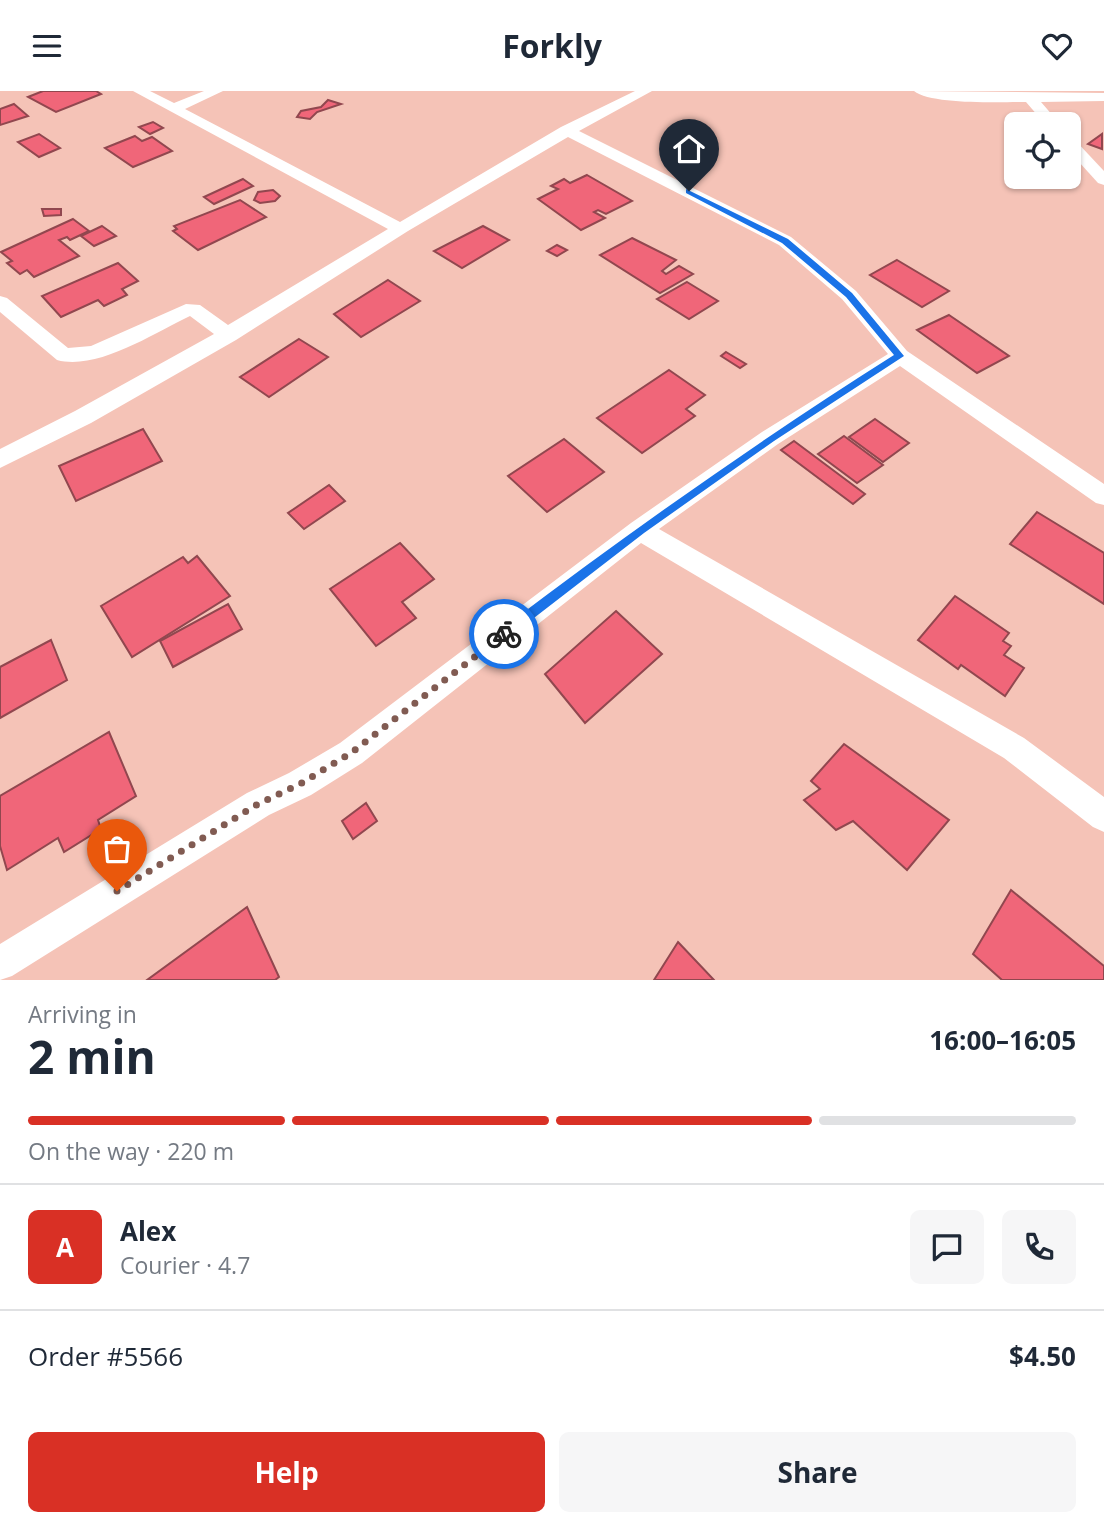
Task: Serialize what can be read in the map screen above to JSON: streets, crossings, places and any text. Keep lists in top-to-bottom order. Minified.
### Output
{"page":{"header":"Forkly","heading":["2 min","Arriving in","16:00–16:05"],"panel":["Alex","Courier · 4.7","Order #5566","$4.50"],"bar":"On the way · 220 m","round":"A","buttons":["Help","Share"]}}
